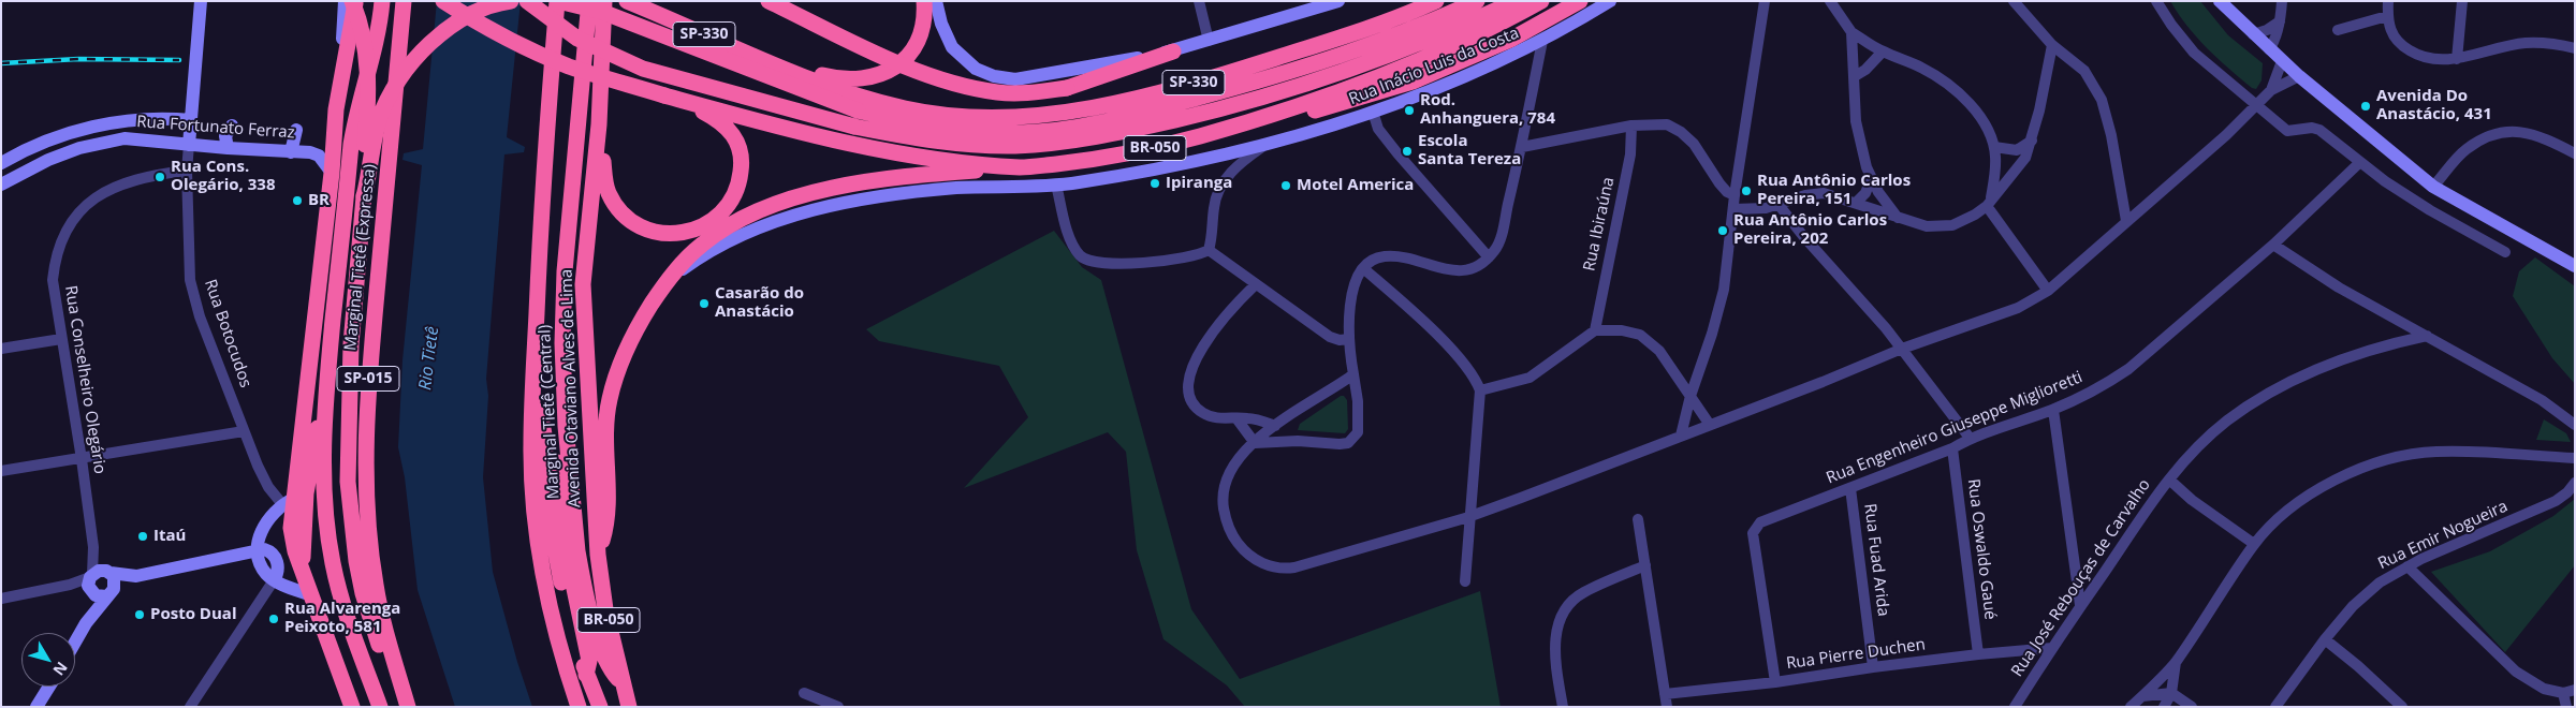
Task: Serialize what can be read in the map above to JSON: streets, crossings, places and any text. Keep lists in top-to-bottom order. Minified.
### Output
{"streets":{"highway":["SP-330","BR-050","Marginal Tietê (Expressa)","SP-015","Avenida Otaviano Alves de Lima","Marginal Tietê (Central)"],"main road":["Rua Inácio Luis da Costa","Rua Fortunato Ferraz","Rua Botocudos"],"street":["Rua Ibiraúna","Rua Conselheiro Olegário","Rua Engenheiro Giuseppe Miglioretti","Rua Emir Nogueira","Rua Oswaldo Gaué","Rua Fuad Arida","Rua José Rebouças de Carvalho","Rua Pierre Duchen"]},"crossings":[["Rua Fortunato Ferraz","Rua Botocudos"],["Rua Botocudos","Rua Conselheiro Olegário"],["Avenida Otaviano Alves de Lima","Marginal Tietê (Central)"],["Rua Engenheiro Giuseppe Miglioretti","Rua Oswaldo Gaué"],["Rua Engenheiro Giuseppe Miglioretti","Rua Fuad Arida"],["Rua Engenheiro Giuseppe Miglioretti","Rua Pierre Duchen"],["Rua Oswaldo Gaué","Rua Pierre Duchen"],["Rua Fuad Arida","Rua Pierre Duchen"],["Rua José Rebouças de Carvalho","Rua Pierre Duchen"]],"water":["Rio Tietê"],"places":["Avenida Do Anastácio, 431","Rod. Anhanguera, 784","Escola Santa Tereza","Rua Cons. Olegário, 338","Ipiranga","Motel America","Rua Antônio Carlos Pereira, 151","BR","Rua Antônio Carlos Pereira, 202","Casarão do Anastácio","Itaú","Posto Dual","Rua Alvarenga Peixoto, 581"],"north":"bottom right"}
